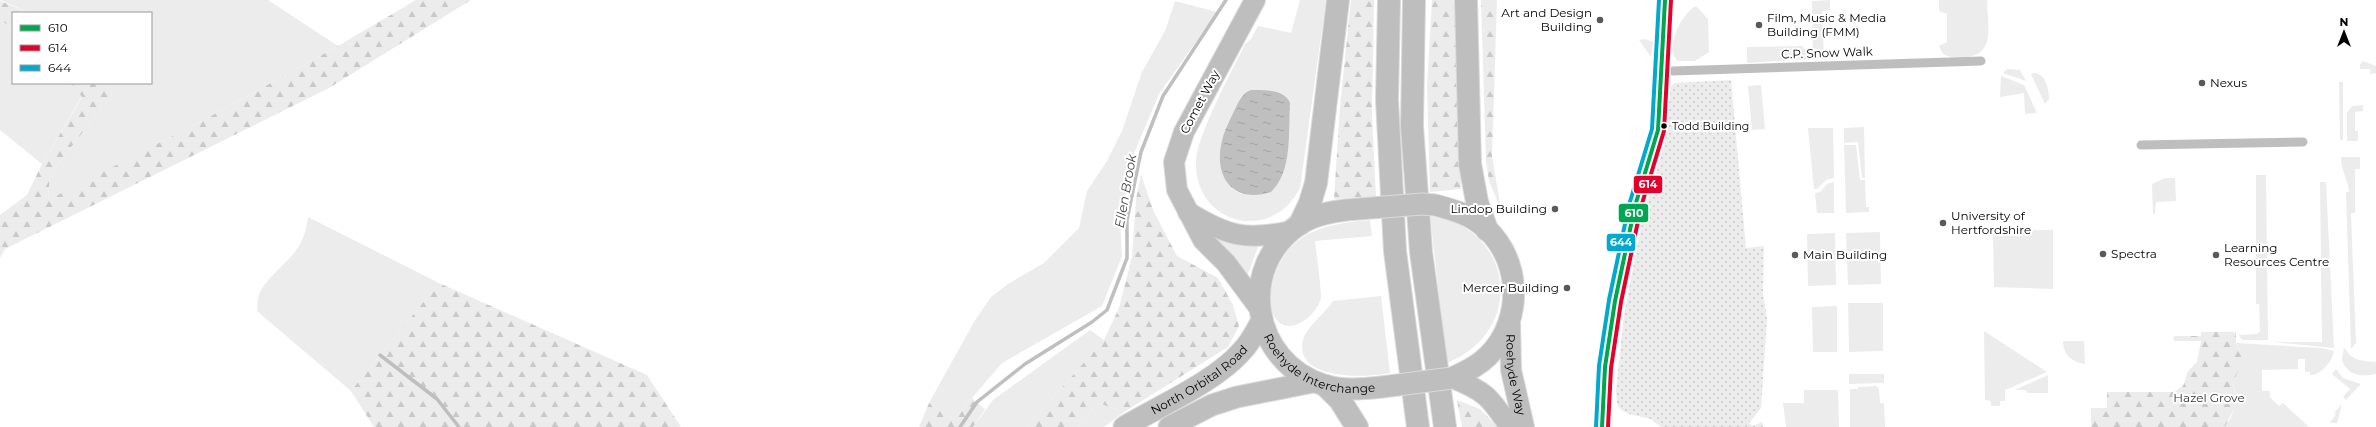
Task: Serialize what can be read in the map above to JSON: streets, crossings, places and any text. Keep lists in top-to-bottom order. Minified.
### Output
{"streets":{"highway":["Roehyde Interchange","North Orbital Road"],"main road":["Comet Way","Roehyde Way"],"street":["C.P. Snow Walk"]},"crossings":[["Comet Way","Roehyde Interchange"],["Comet Way","North Orbital Road"],["Roehyde Interchange","Roehyde Way"],["Roehyde Interchange","North Orbital Road"]],"water":["Ellen Brook"],"parks":["Hazel Grove"],"places":["Art and Design Building","Film, Music & Media Building (FMM)","Nexus","Todd Building","Lindop Building","University of Hertfordshire","Spectra","Main Building","Learning Resources Centre","Mercer Building"],"lines":["transit line 610","transit line 614","transit line 644"],"legend":["610","614","644"],"north":"top"}
